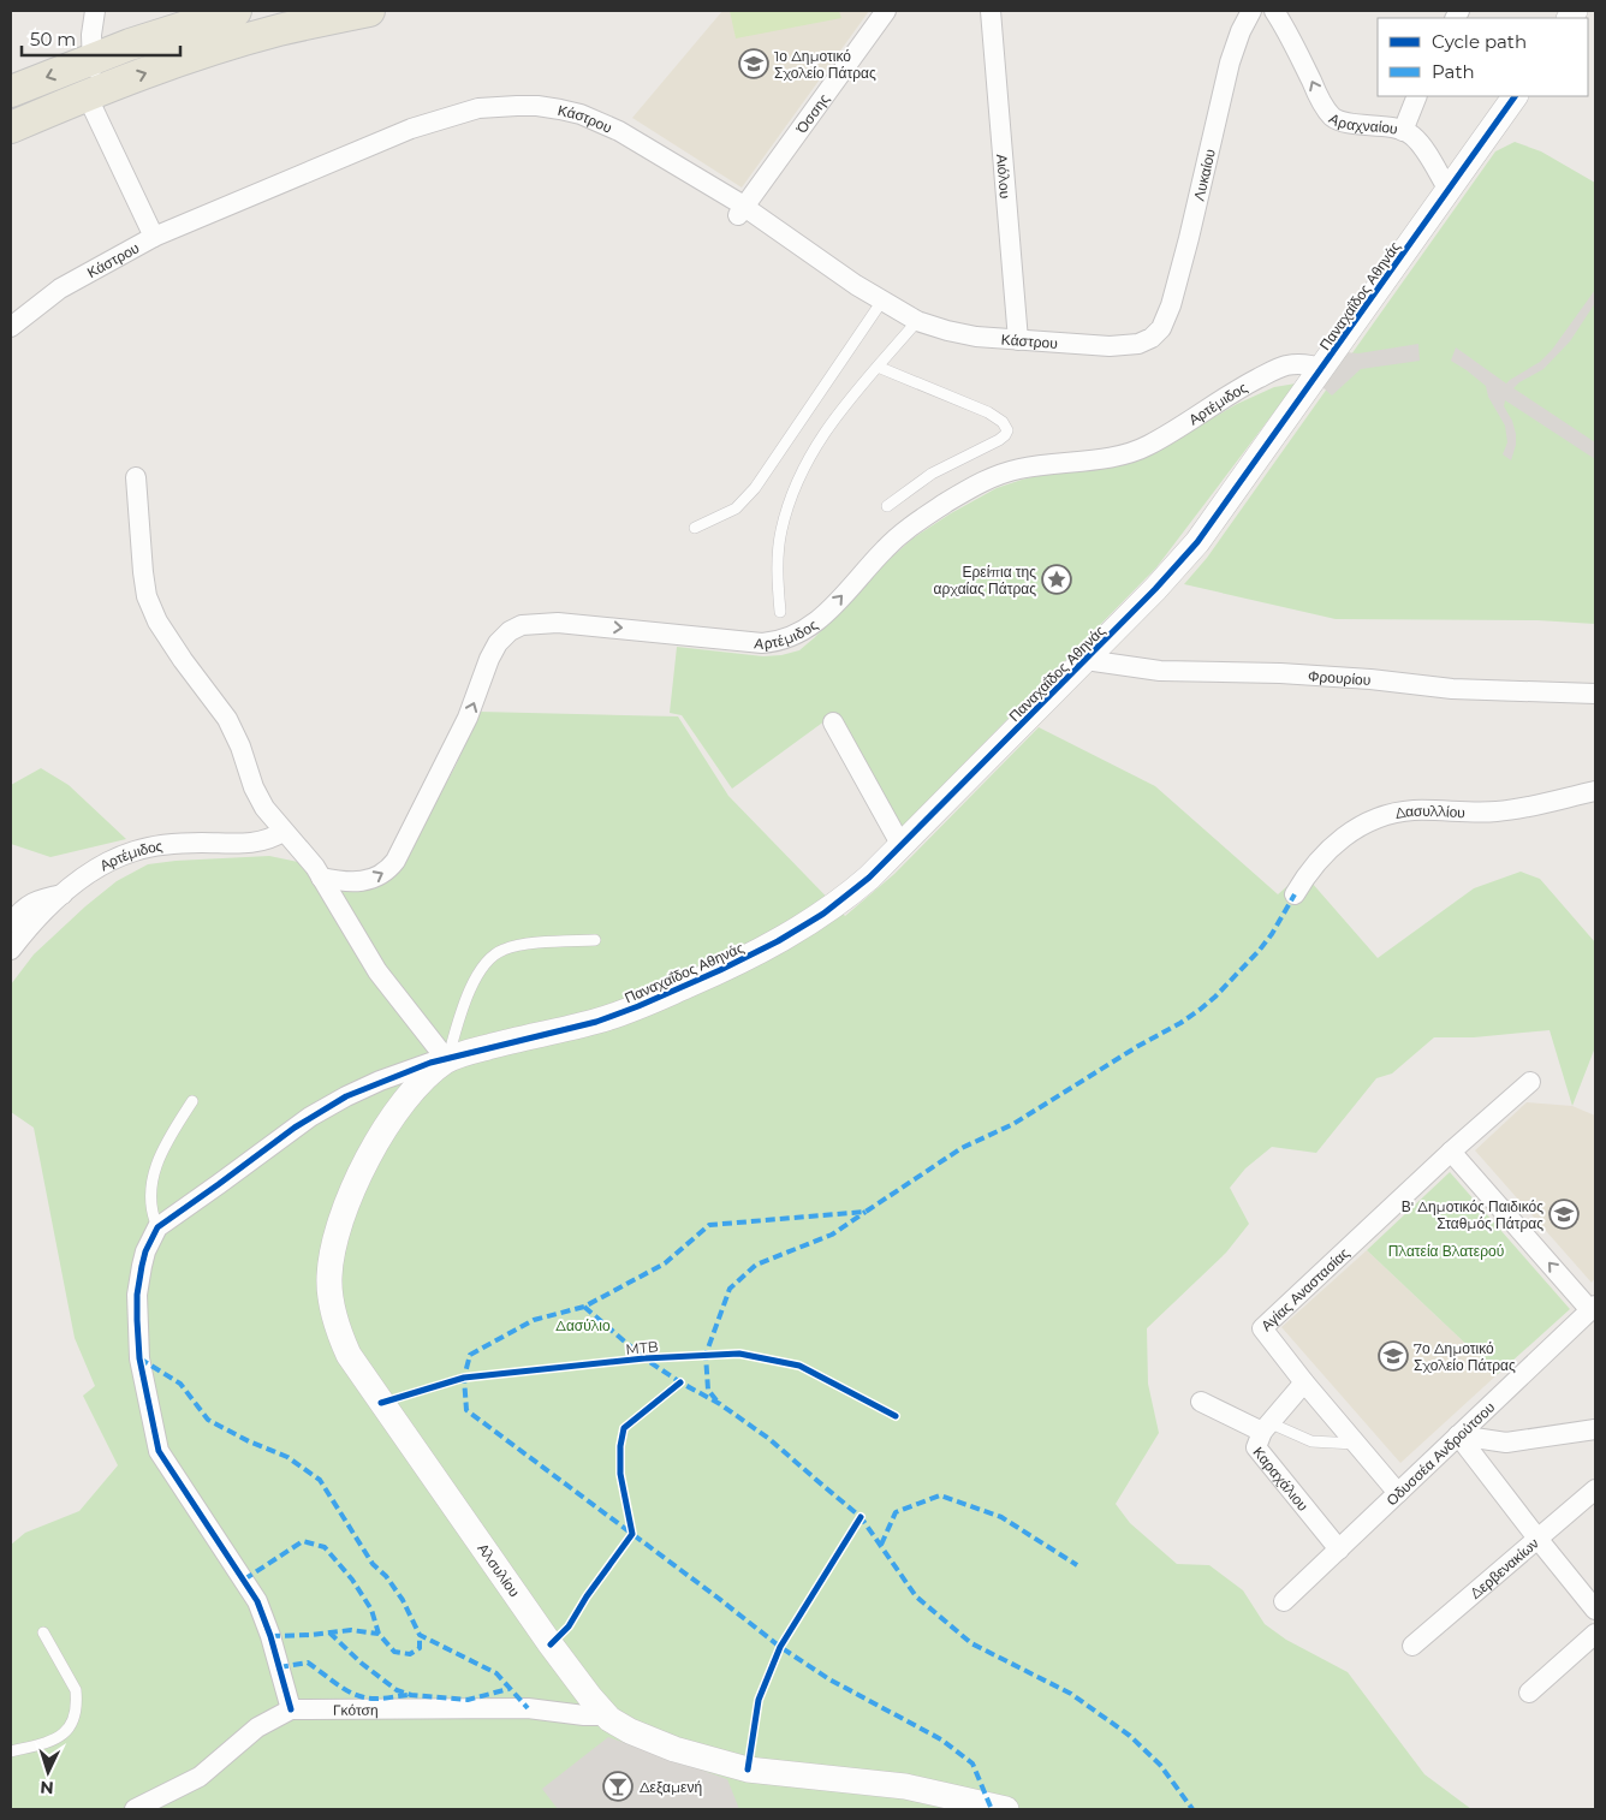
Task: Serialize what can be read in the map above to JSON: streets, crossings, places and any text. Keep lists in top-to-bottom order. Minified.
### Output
{"streets":{"street":["Όσσης","Κάστρου","Αραχναίου","Αιόλου","Λυκαίου","Παναχαΐδος Αθηνάς","Αρτέμιδος","Φρουρίου","Δασυλλίου","Αγίας Αναστασίας","Οδυσσέα Ανδρούτσου","Καραχάλιου","Δερβενακίων","Αλσυλίου","Γκότση"],"cycle path":["MTB"]},"crossings":[["Όσσης","Κάστρου"],["Κάστρου","Αιόλου"],["Κάστρου","Λυκαίου"],["Αραχναίου","Παναχαΐδος Αθηνάς"],["Παναχαΐδος Αθηνάς","Αρτέμιδος"],["Παναχαΐδος Αθηνάς","Φρουρίου"],["Παναχαΐδος Αθηνάς","Αλσυλίου"],["Αγίας Αναστασίας","Οδυσσέα Ανδρούτσου"],["Οδυσσέα Ανδρούτσου","Καραχάλιου"],["Αλσυλίου","Γκότση"]],"one_way":["Αραχναίου","Αρτέμιδος"],"parks":["Πλατεία Βλατερού","Δασύλιο"],"places":{"school or university":["1ο Δημοτικό Σχολείο Πάτρας","Β' Δημοτικός Παιδικός Σταθμός Πάτρας","7ο Δημοτικό Σχολείο Πάτρας"],"place":["Ερείπια της αρχαίας Πάτρας"],"bar":["Δεξαμενή"]},"legend":["Cycle path","Path"],"scale_bar":"50 m","north":"bottom"}
